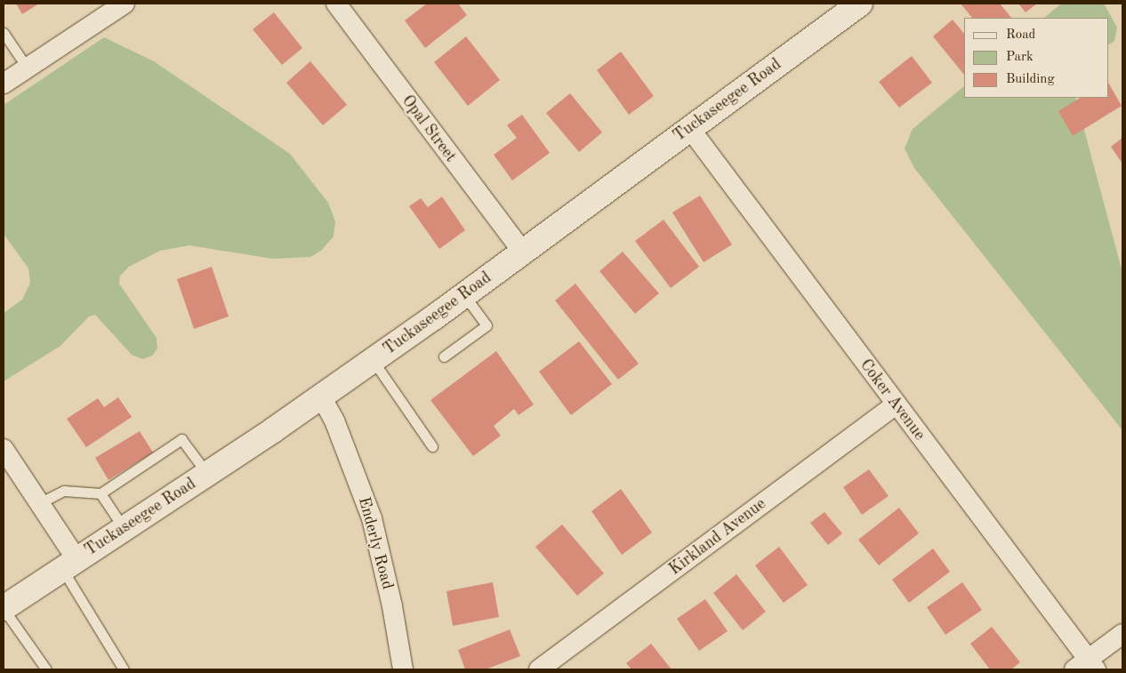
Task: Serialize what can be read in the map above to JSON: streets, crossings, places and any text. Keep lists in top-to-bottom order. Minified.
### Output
{"streets":{"main road":["Tuckaseegee Road"],"street":["Opal Street","Coker Avenue","Kirkland Avenue","Enderly Road"]},"crossings":[["Tuckaseegee Road","Opal Street"],["Tuckaseegee Road","Coker Avenue"],["Tuckaseegee Road","Enderly Road"],["Coker Avenue","Kirkland Avenue"]],"legend":["Road","Park","Building"]}
